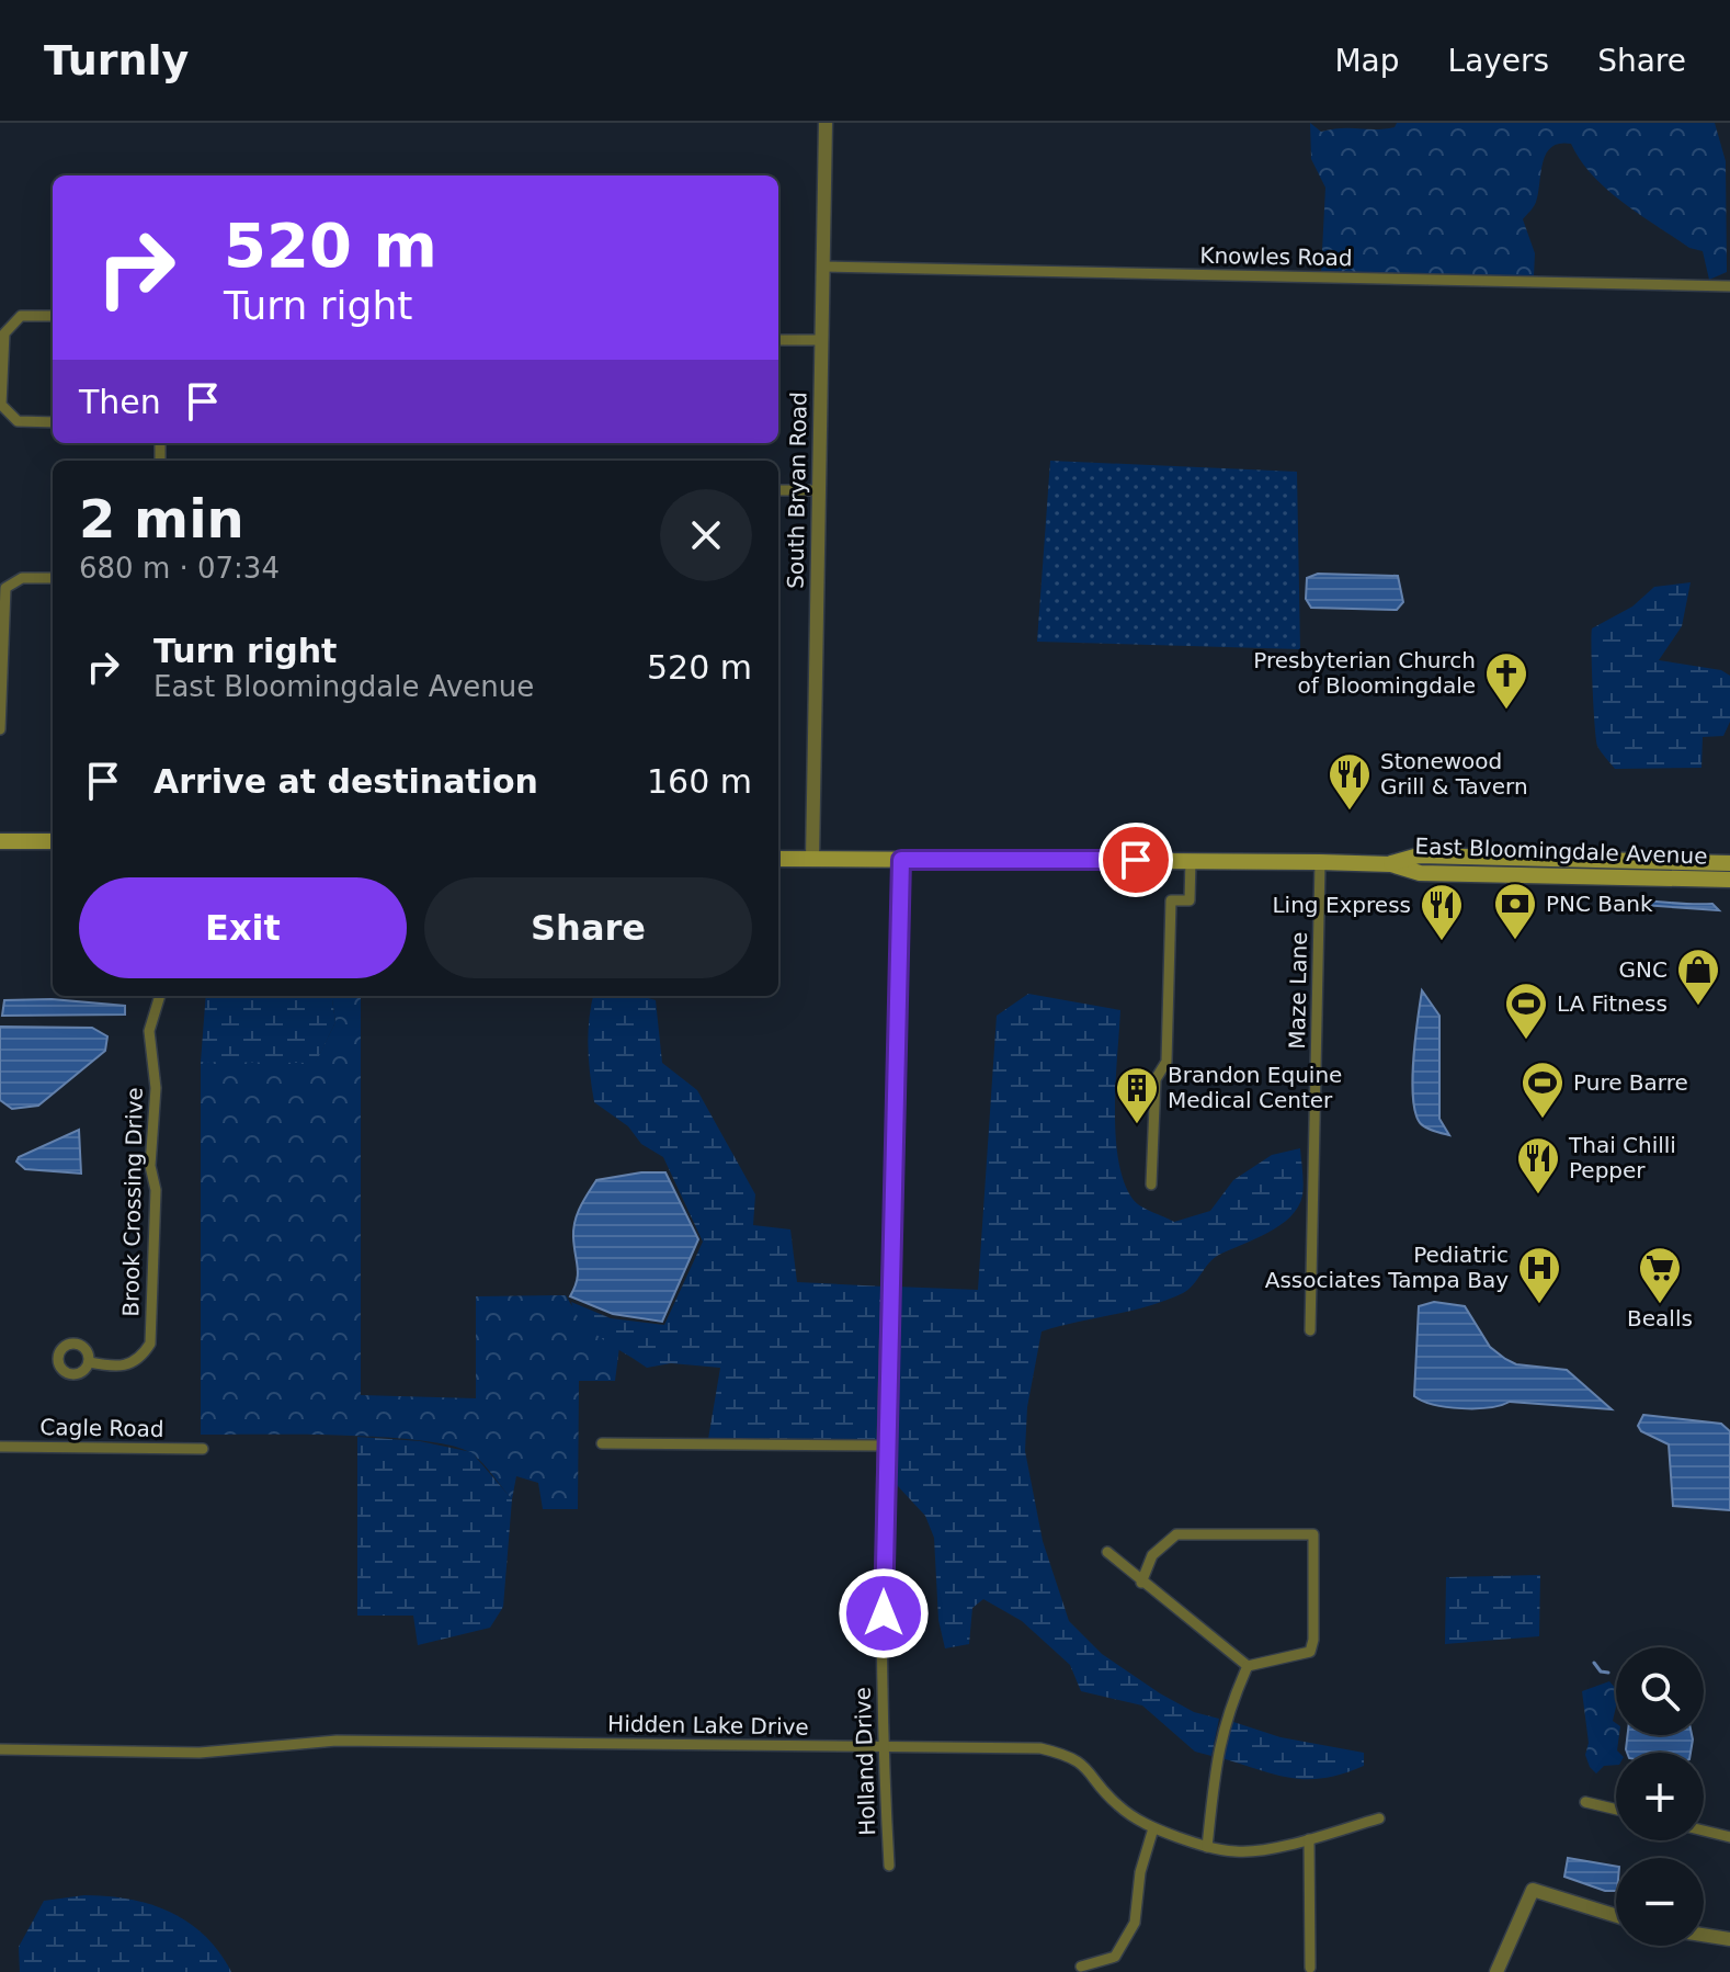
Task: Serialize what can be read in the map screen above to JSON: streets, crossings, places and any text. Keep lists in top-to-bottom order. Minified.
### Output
{"streets":{"main road":["East Bloomingdale Avenue"],"street":["Knowles Road","South Bryan Road","Maze Lane","Brook Crossing Drive","Cagle Road","Hidden Lake Drive","Holland Drive"]},"crossings":[["Knowles Road","South Bryan Road"],["South Bryan Road","East Bloomingdale Avenue"],["East Bloomingdale Avenue","Maze Lane"],["East Bloomingdale Avenue","Holland Drive"],["Hidden Lake Drive","Holland Drive"]],"places":{"church":["Presbyterian Church of Bloomingdale"],"restaurant":["Stonewood Grill & Tavern","Ling Express","Thai Chilli Pepper"],"bank":["PNC Bank"],"shop":["GNC"],"sports":["LA Fitness","Pure Barre"],"building":["Brandon Equine Medical Center"],"hospital":["Pediatric Associates Tampa Bay"],"supermarket":["Bealls"]},"page":{"header":"Turnly","nav":["Map","Layers","Share"],"turn":["520 m","Turn right"],"then":"Then","heading":["2 min","680 m · 07:34"],"list":[{"name":"Turn right","note":"East Bloomingdale Avenue","value":"520 m"},{"name":"Arrive at destination","value":"160 m"}],"buttons":["Exit","Share"],"map_buttons":["+","−"]}}
